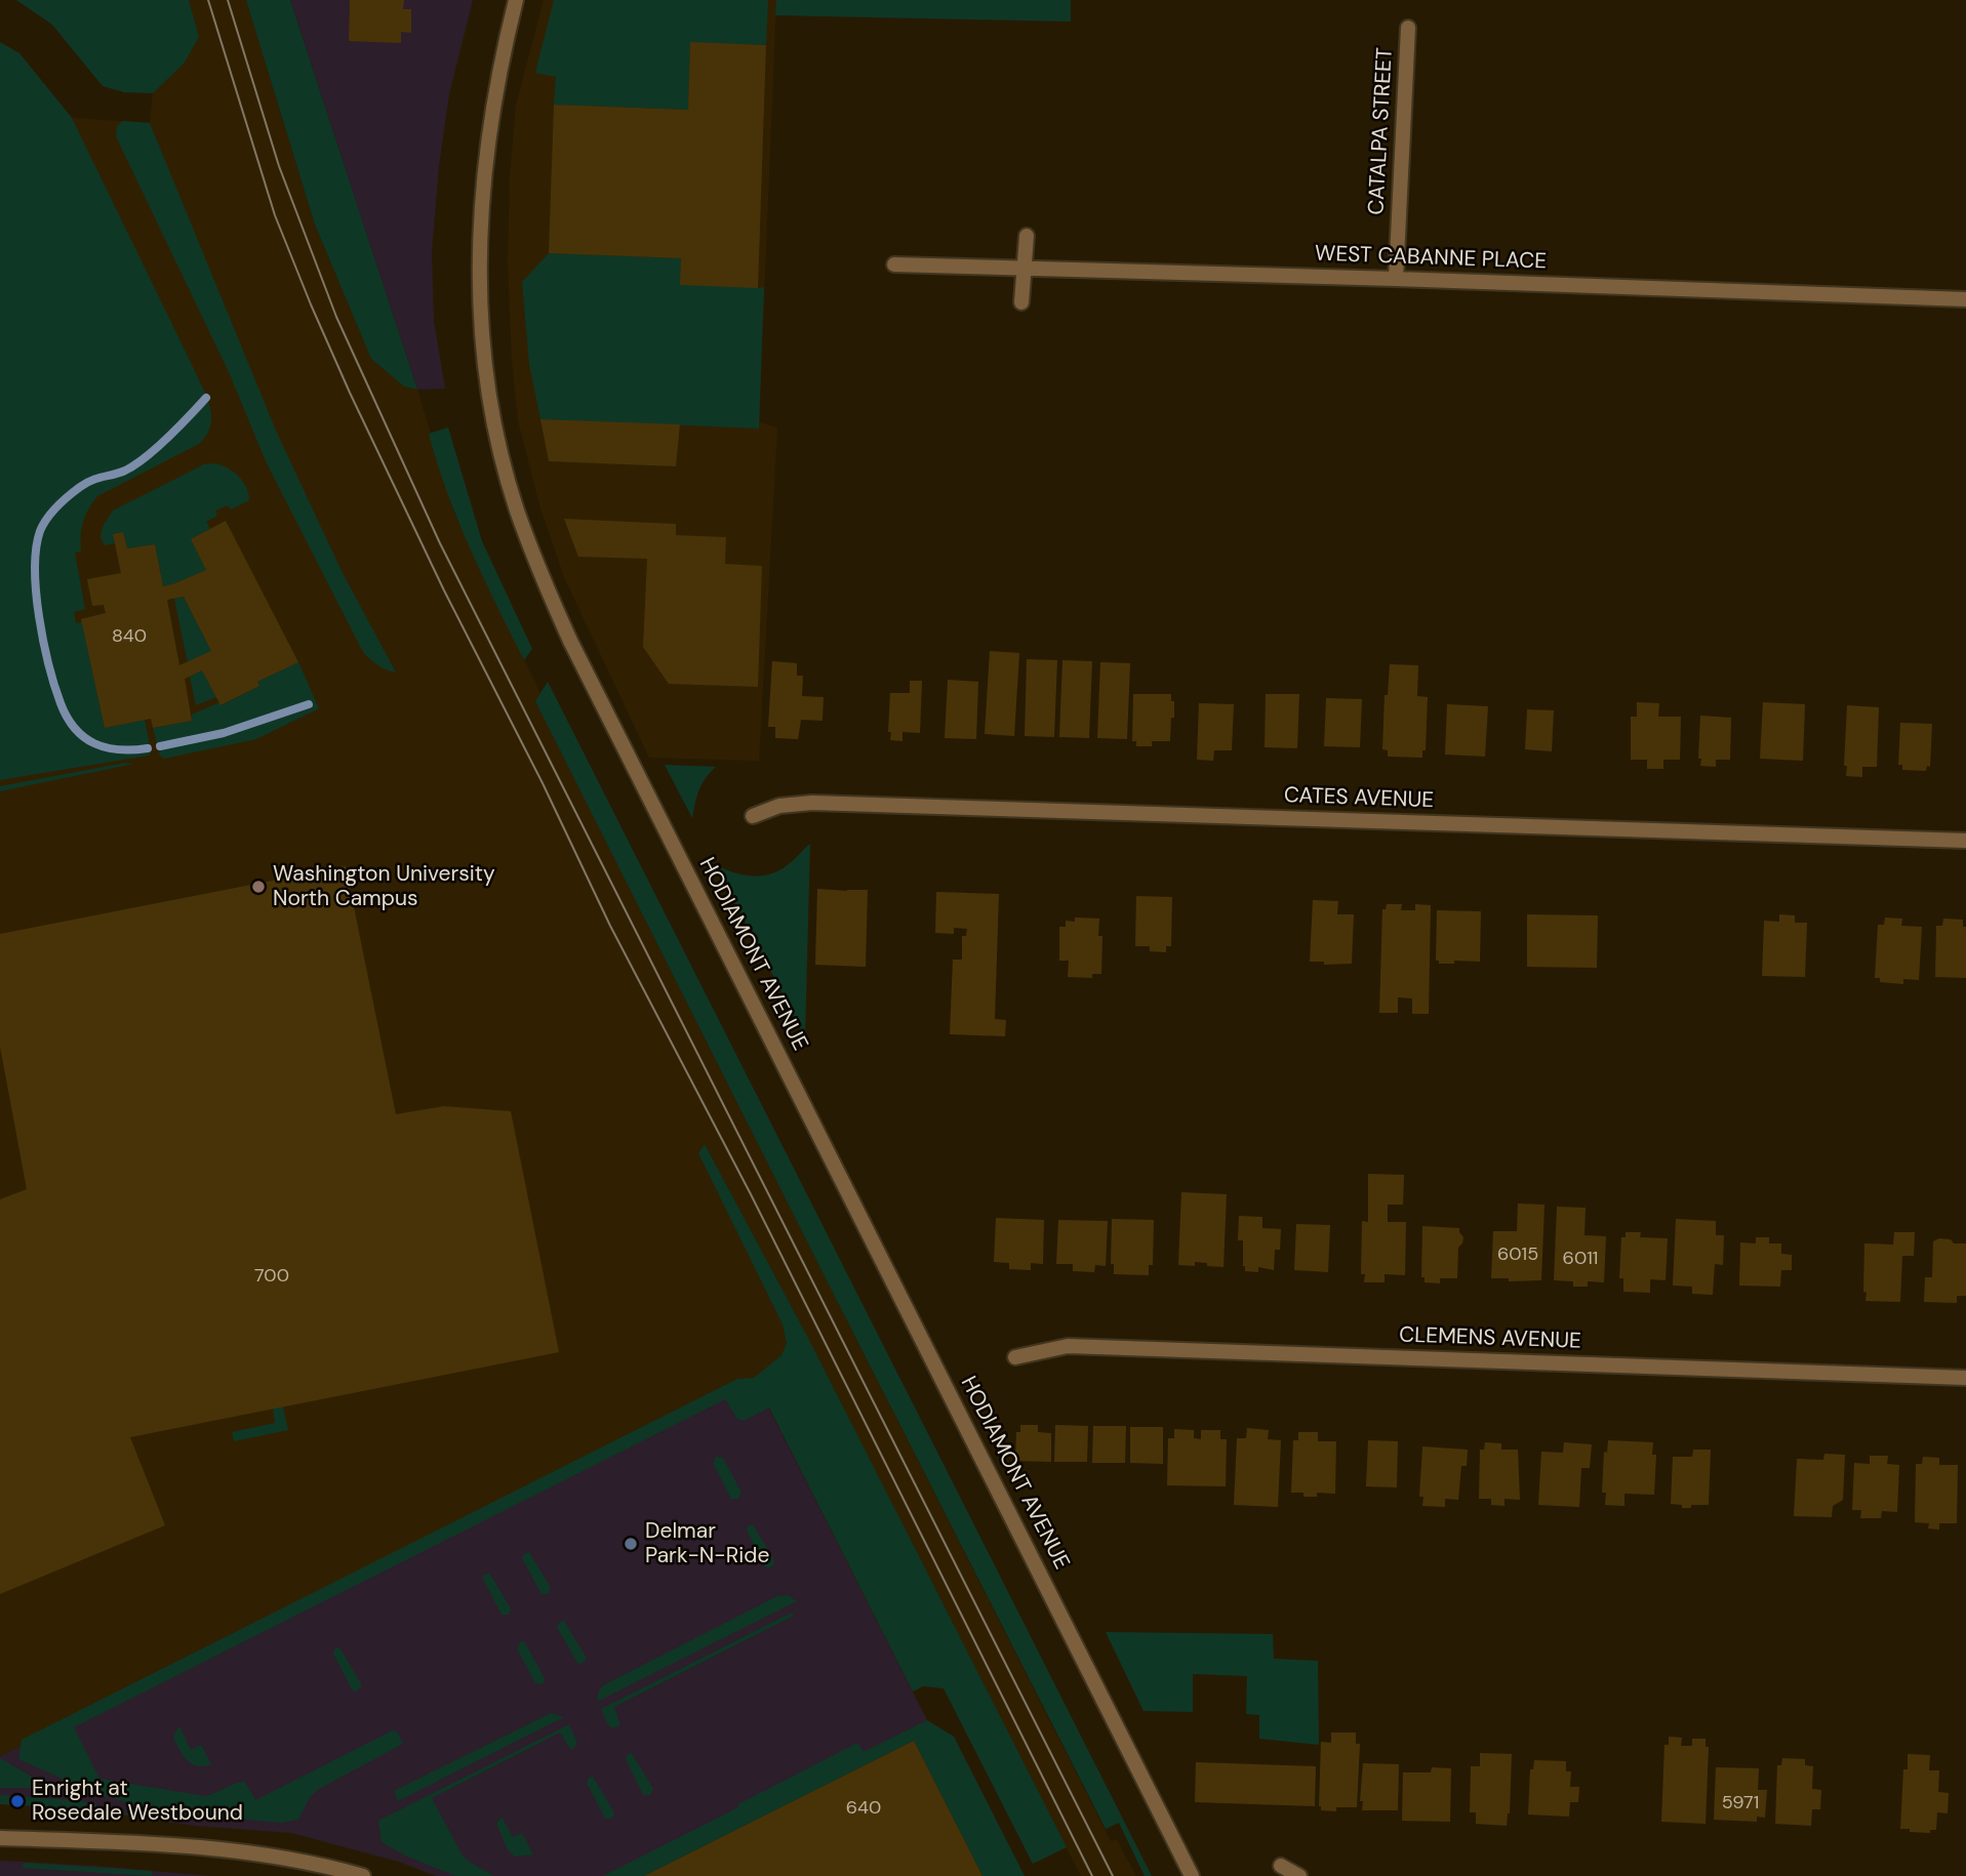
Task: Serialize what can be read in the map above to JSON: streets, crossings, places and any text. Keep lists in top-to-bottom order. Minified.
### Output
{"streets":{"street":["CATALPA STREET","WEST CABANNE PLACE","CATES AVENUE","HODIAMONT AVENUE","CLEMENS AVENUE"]},"crossings":[["CATALPA STREET","WEST CABANNE PLACE"]],"places":["Washington University North Campus","Delmar Park-N-Ride","Enright at Rosedale Westbound"],"house_numbers":["840","6015","6011","700","5971","640"]}
